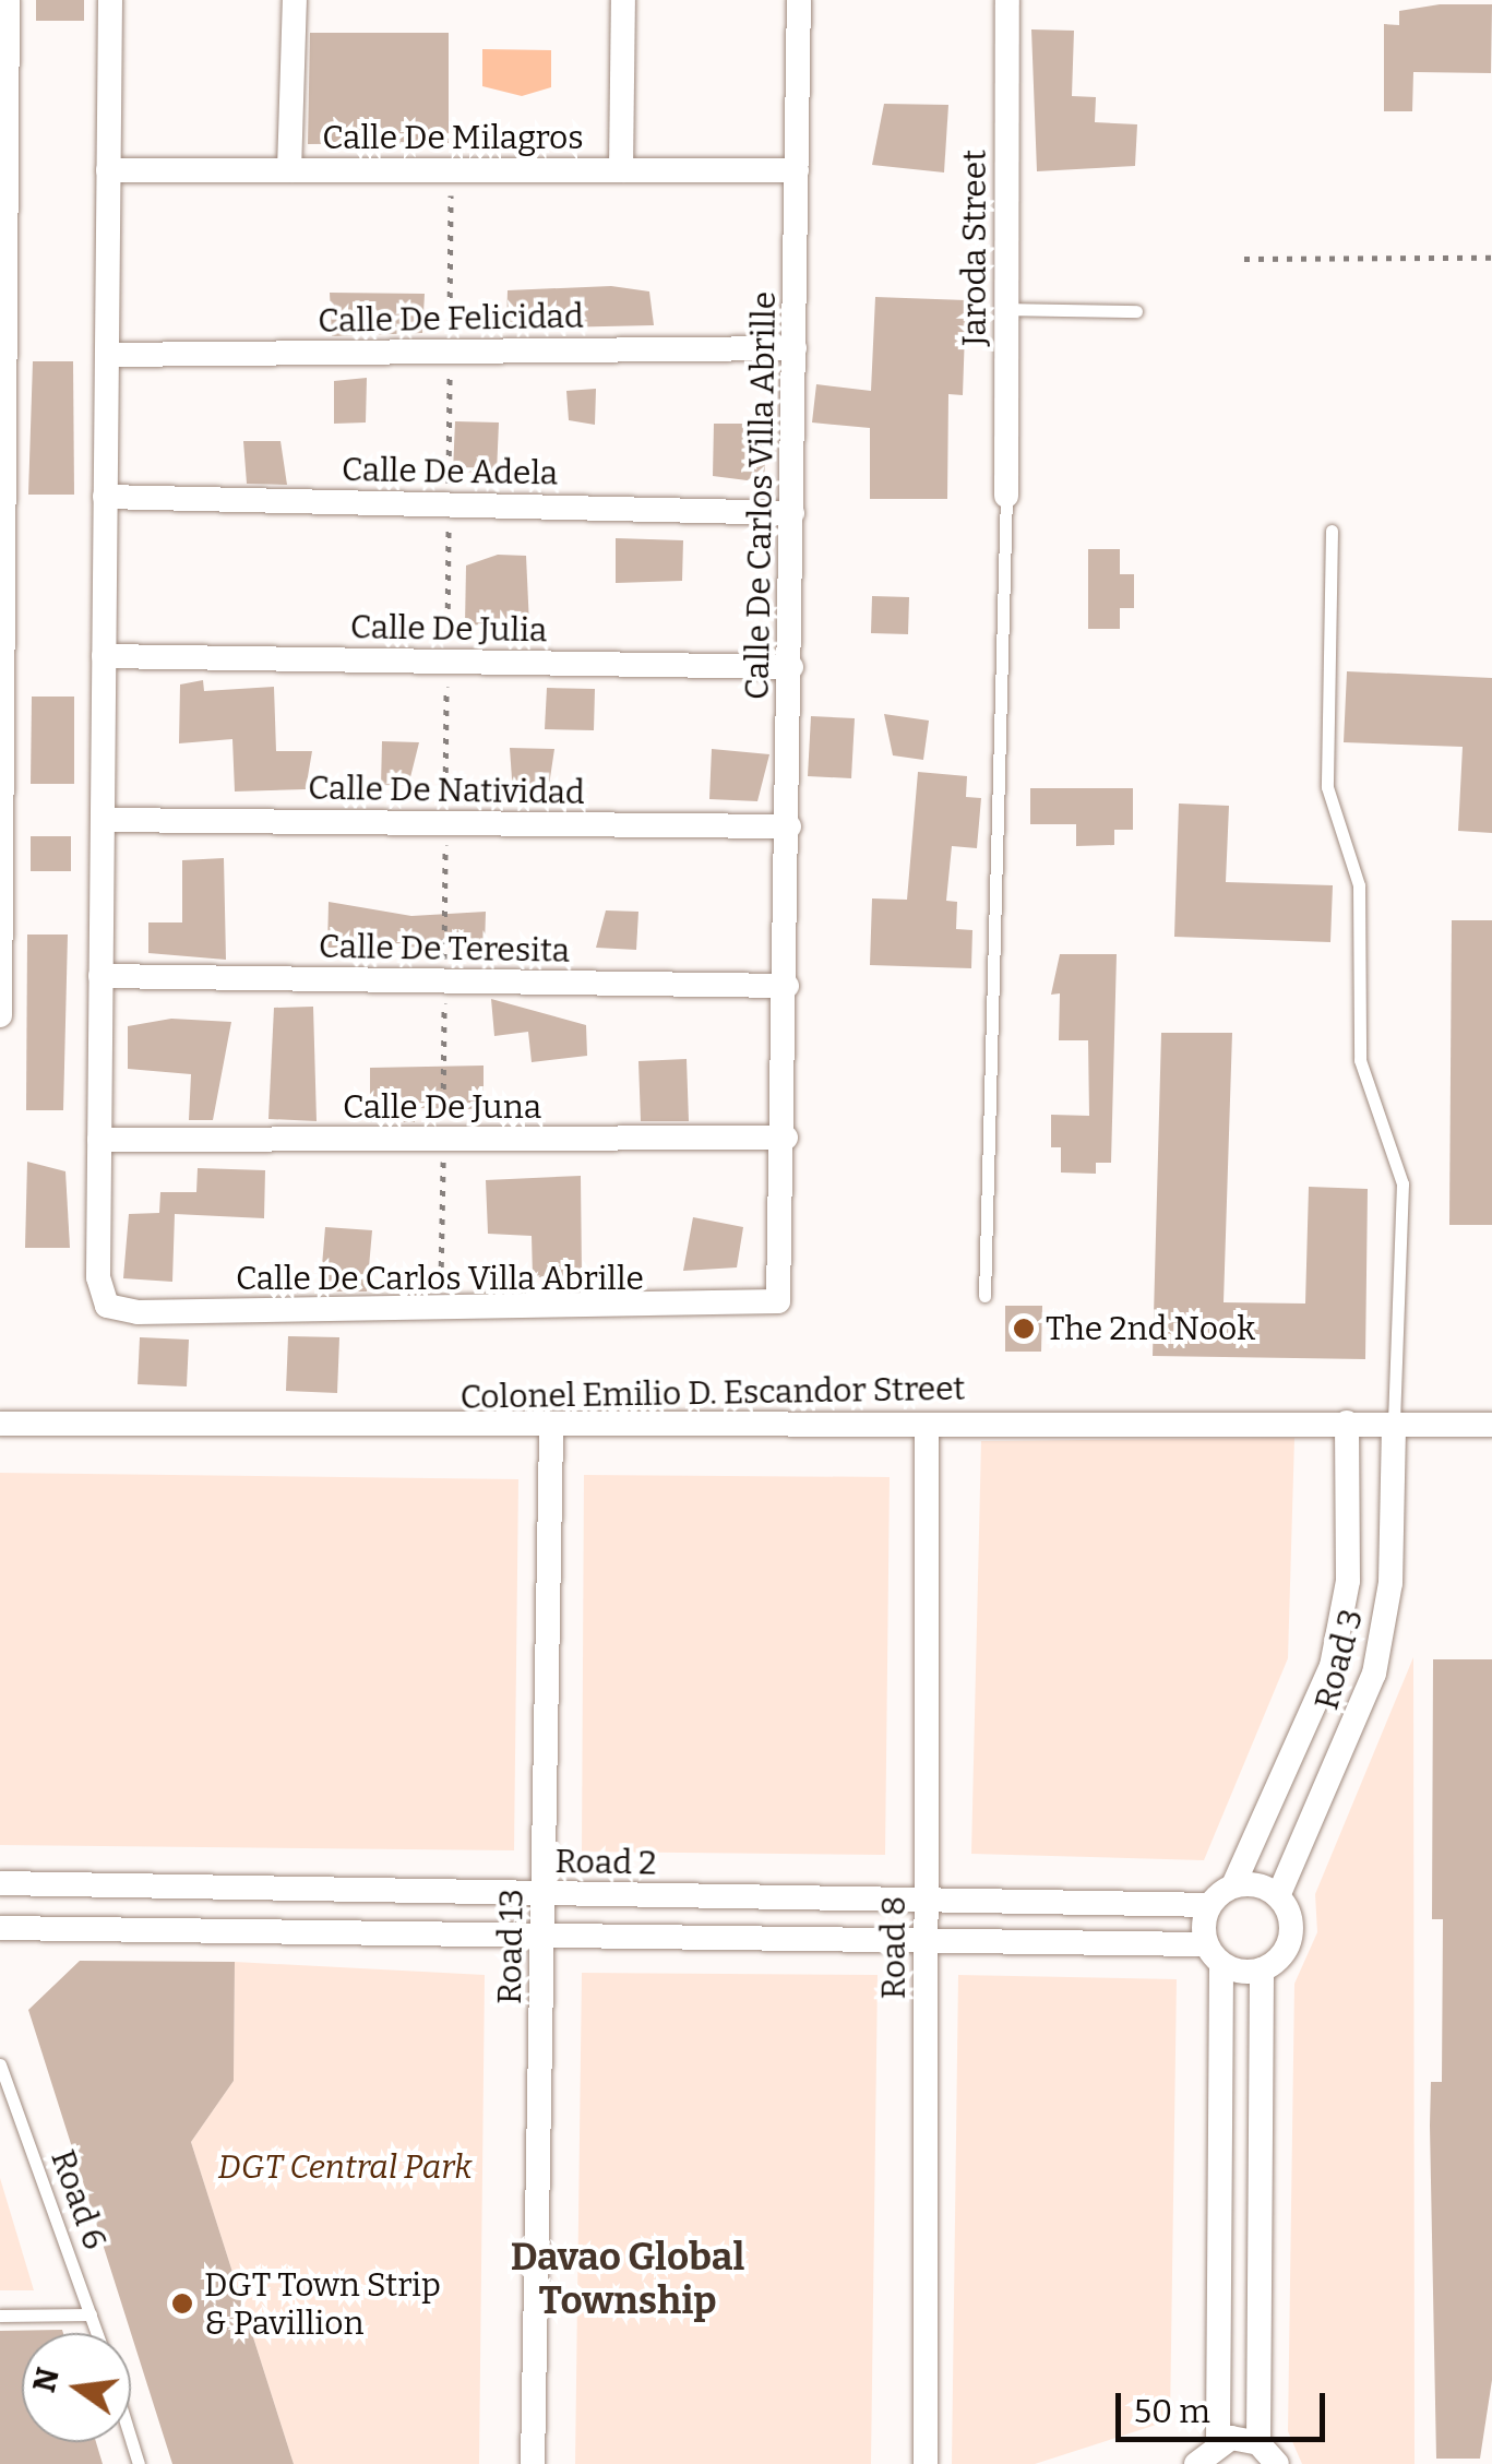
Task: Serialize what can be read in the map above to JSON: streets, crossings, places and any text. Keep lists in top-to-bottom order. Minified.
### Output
{"streets":{"street":["Calle De Milagros","Jaroda Street","Calle De Felicidad","Calle De Adela","Calle De Carlos Villa Abrille","Calle De Julia","Calle De Natividad","Calle De Teresita","Calle De Juna","Colonel Emilio D. Escandor Street","Road 3","Road 2","Road 13","Road 8"],"lane":["Road 6"]},"crossings":[["Calle De Milagros","Calle De Carlos Villa Abrille"],["Calle De Felicidad","Calle De Carlos Villa Abrille"],["Calle De Adela","Calle De Carlos Villa Abrille"],["Calle De Carlos Villa Abrille","Calle De Julia"],["Calle De Carlos Villa Abrille","Calle De Natividad"],["Calle De Carlos Villa Abrille","Calle De Teresita"],["Calle De Carlos Villa Abrille","Calle De Juna"],["Colonel Emilio D. Escandor Street","Road 3"],["Colonel Emilio D. Escandor Street","Road 13"],["Colonel Emilio D. Escandor Street","Road 8"],["Road 3","Road 2"],["Road 2","Road 13"],["Road 2","Road 8"]],"districts":["Davao Global Township"],"parks":["DGT Central Park"],"places":["The 2nd Nook","DGT Town Strip & Pavillion"],"scale_bar":"50 m","north":"left"}
